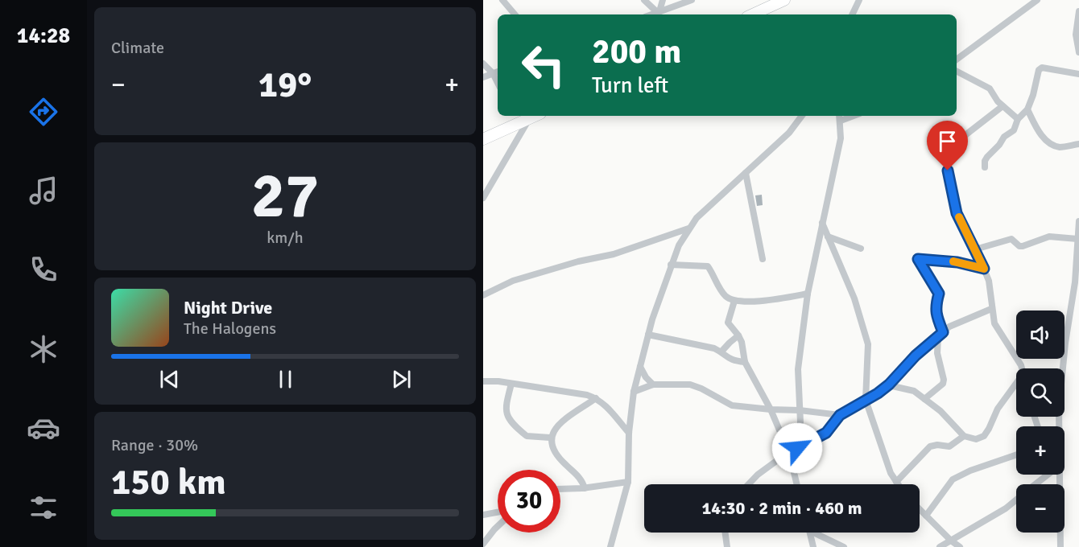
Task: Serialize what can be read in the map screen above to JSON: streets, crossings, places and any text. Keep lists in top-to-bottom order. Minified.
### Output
{"page":{"tabs":"14:28","tile":["Climate",["27","km/h"],["Range · 30%","150 km"]],"turn":["200 m","Turn left"],"heat":["−","19°","+"],"song":["Night Drive","The Halogens"],"map_buttons":["+","−"],"limit":"30","trip":"14:30 · 2 min · 460 m"}}
